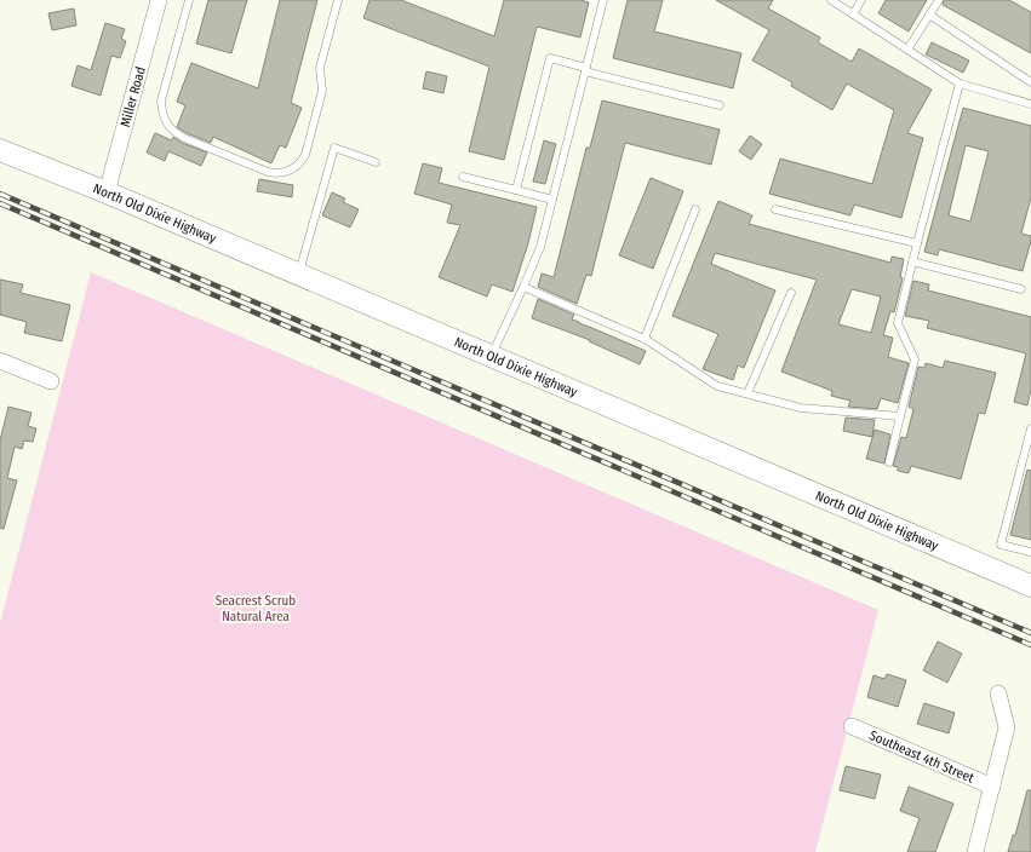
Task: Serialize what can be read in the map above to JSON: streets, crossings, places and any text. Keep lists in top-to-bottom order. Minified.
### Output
{"streets":{"street":["Miller Road","North Old Dixie Highway","Southeast 4th Street"]},"crossings":[["Miller Road","North Old Dixie Highway"]],"parks":["Seacrest Scrub Natural Area"]}
